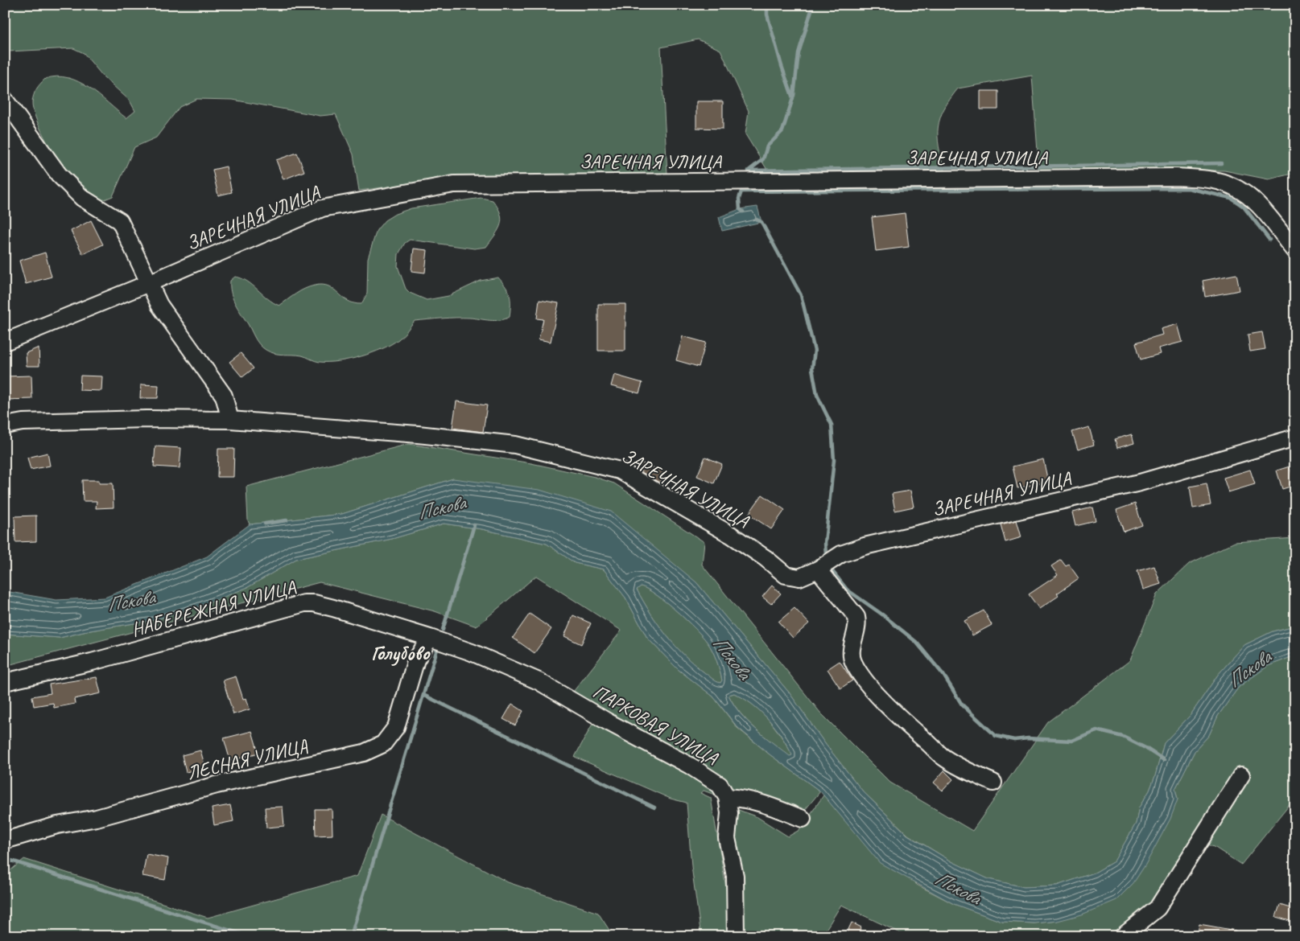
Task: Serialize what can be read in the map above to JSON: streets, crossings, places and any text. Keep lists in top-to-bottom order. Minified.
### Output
{"streets":{"street":["ЗАРЕЧНАЯ УЛИЦА","НАБЕРЕЖНАЯ УЛИЦА","ПАРКОВАЯ УЛИЦА","ЛЕСНАЯ УЛИЦА"]},"crossings":[["НАБЕРЕЖНАЯ УЛИЦА","ПАРКОВАЯ УЛИЦА"],["НАБЕРЕЖНАЯ УЛИЦА","ЛЕСНАЯ УЛИЦА"],["ПАРКОВАЯ УЛИЦА","ЛЕСНАЯ УЛИЦА"]],"districts":["Голубово"],"water":["Пскова"]}
